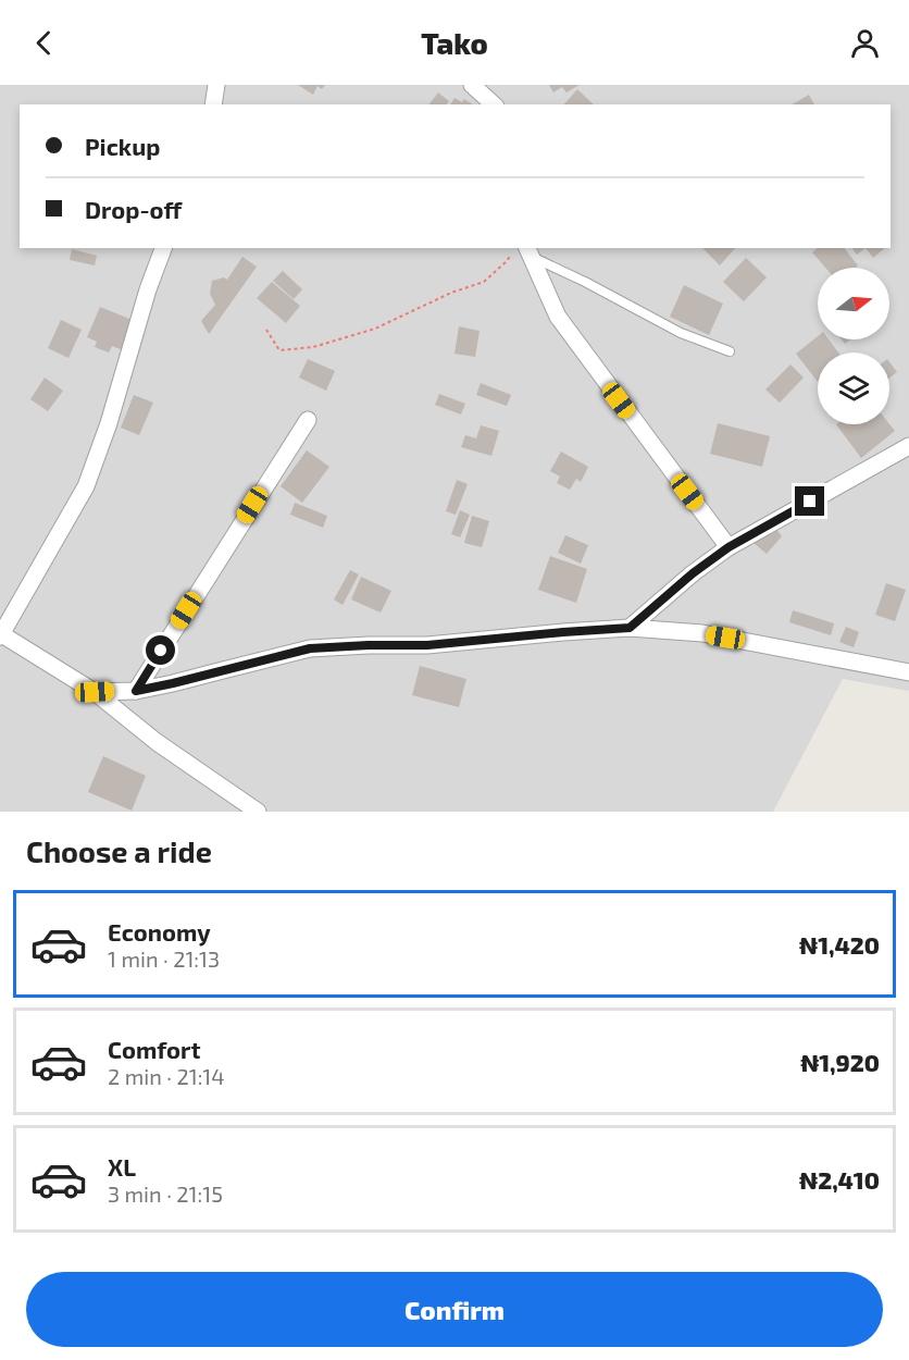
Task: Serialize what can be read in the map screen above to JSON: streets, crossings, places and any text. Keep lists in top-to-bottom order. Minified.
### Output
{"north":"right","page":{"header":"Tako","banner":["Pickup","Drop-off"],"heading":"Choose a ride","list":[{"name":"Economy","note":"1 min · 21:13","value":"₦1,420"},{"name":"Comfort","note":"2 min · 21:14","value":"₦1,920"},{"name":"XL","note":"3 min · 21:15","value":"₦2,410"}],"buttons":"Confirm"}}
